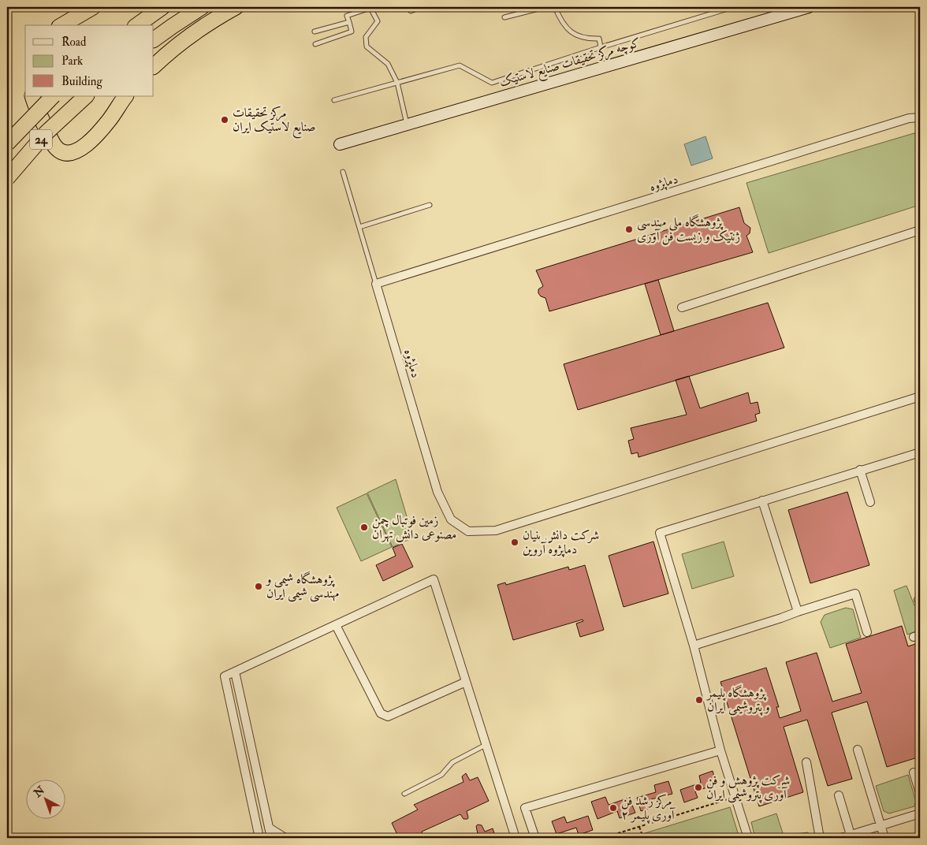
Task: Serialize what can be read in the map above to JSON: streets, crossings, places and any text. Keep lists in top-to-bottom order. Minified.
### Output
{"streets":{"highway":["24"],"street":["کوچه مرکز تحقیقات صنایع لاستیک","دماپژوه"]},"places":["مرکز تحقیقات صنایع لاستیک ایران","پژوهشگاه ملی مهندسی ژنتیک و زیست فن آوری","زمین فوتبال چمن مصنوعی دانش تهران","شرکت دانش بنیان دماپژوه آروین","پژوهشگاه شیمی و مهندسی شیمی ایران","پژوهشگاه پلیمر و پتروشیمی ایران","شرکت پژوهش و فن آوری پتروشیمی ایران","مرکز رشد فن آوری پلیمر ۲"],"legend":["Road","Park","Building"],"north":"top left"}
